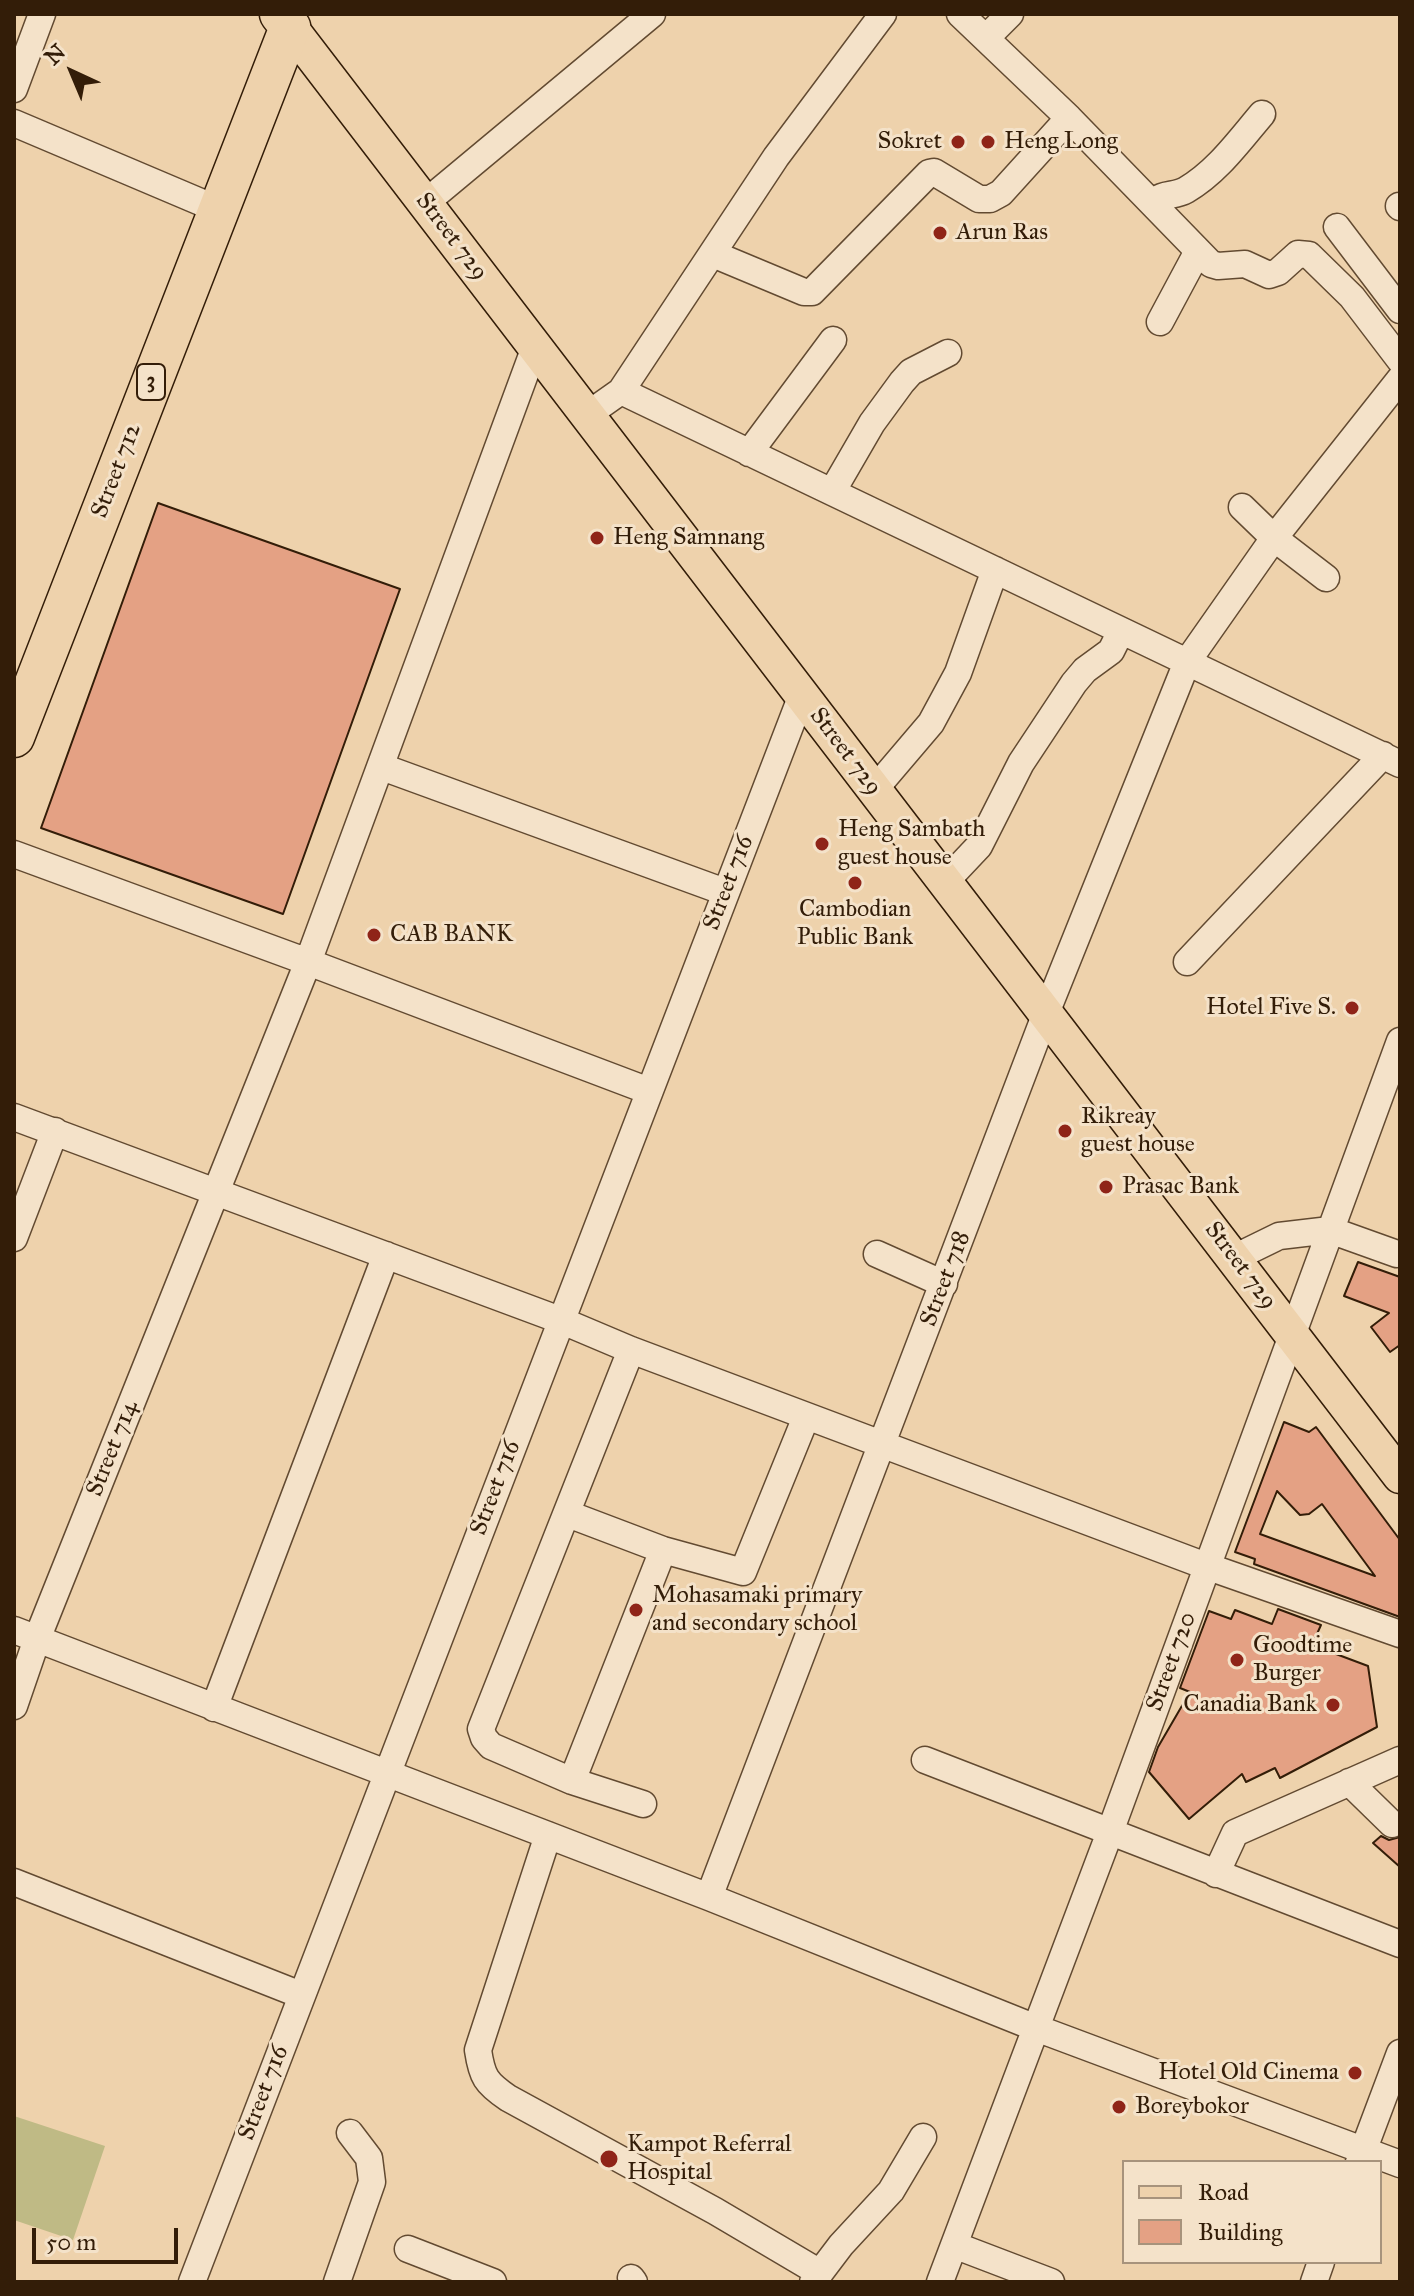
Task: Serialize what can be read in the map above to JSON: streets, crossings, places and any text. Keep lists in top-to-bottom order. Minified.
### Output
{"streets":{"highway":["3","Street 712"],"main road":["Street 729"],"street":["Street 716","Street 718","Street 714","Street 720"]},"crossings":[["Street 729","Street 712"],["Street 729","Street 716"],["Street 729","Street 718"],["Street 729","Street 714"],["Street 729","Street 720"]],"places":["Sokret","Heng Long","Arun Ras","Heng Samnang","Heng Sambath guest house","Cambodian Public Bank","CAB BANK","Hotel Five S.","Rikreay guest house","Prasac Bank","Mohasamaki primary and secondary school","Goodtime Burger","Canadia Bank","Hotel Old Cinema","Boreybokor","Kampot Referral Hospital"],"legend":["Road","Building"],"scale_bar":"50 m","north":"top left"}
